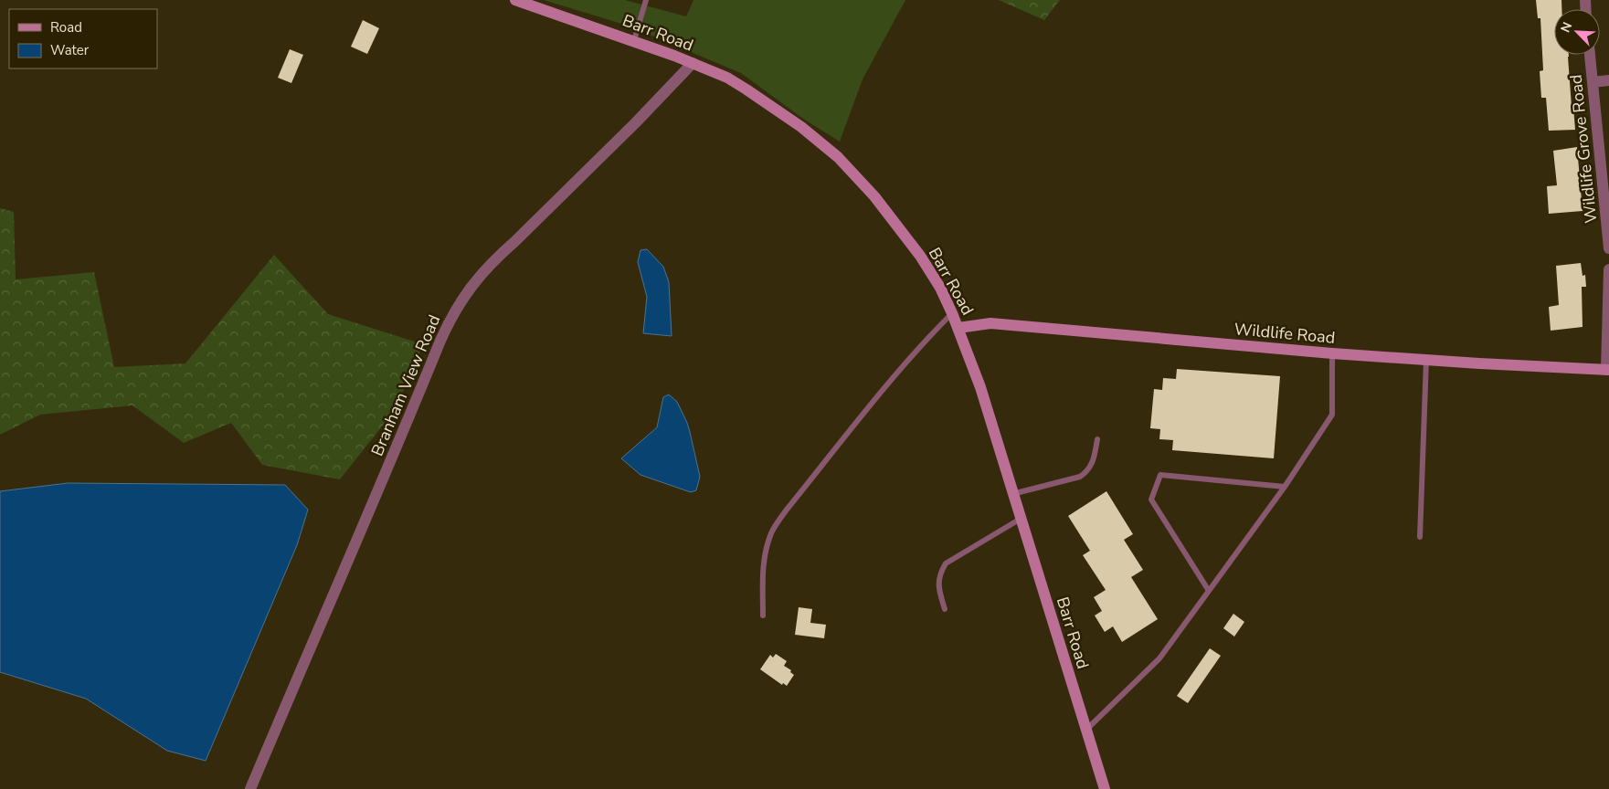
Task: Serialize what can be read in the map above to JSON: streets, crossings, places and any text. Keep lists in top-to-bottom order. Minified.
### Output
{"streets":{"street":["Barr Road","Wildlife Grove Road","Wildlife Road","Branham View Road"]},"crossings":[["Barr Road","Wildlife Road"],["Barr Road","Branham View Road"]],"legend":["Road","Water"],"north":"top left"}
